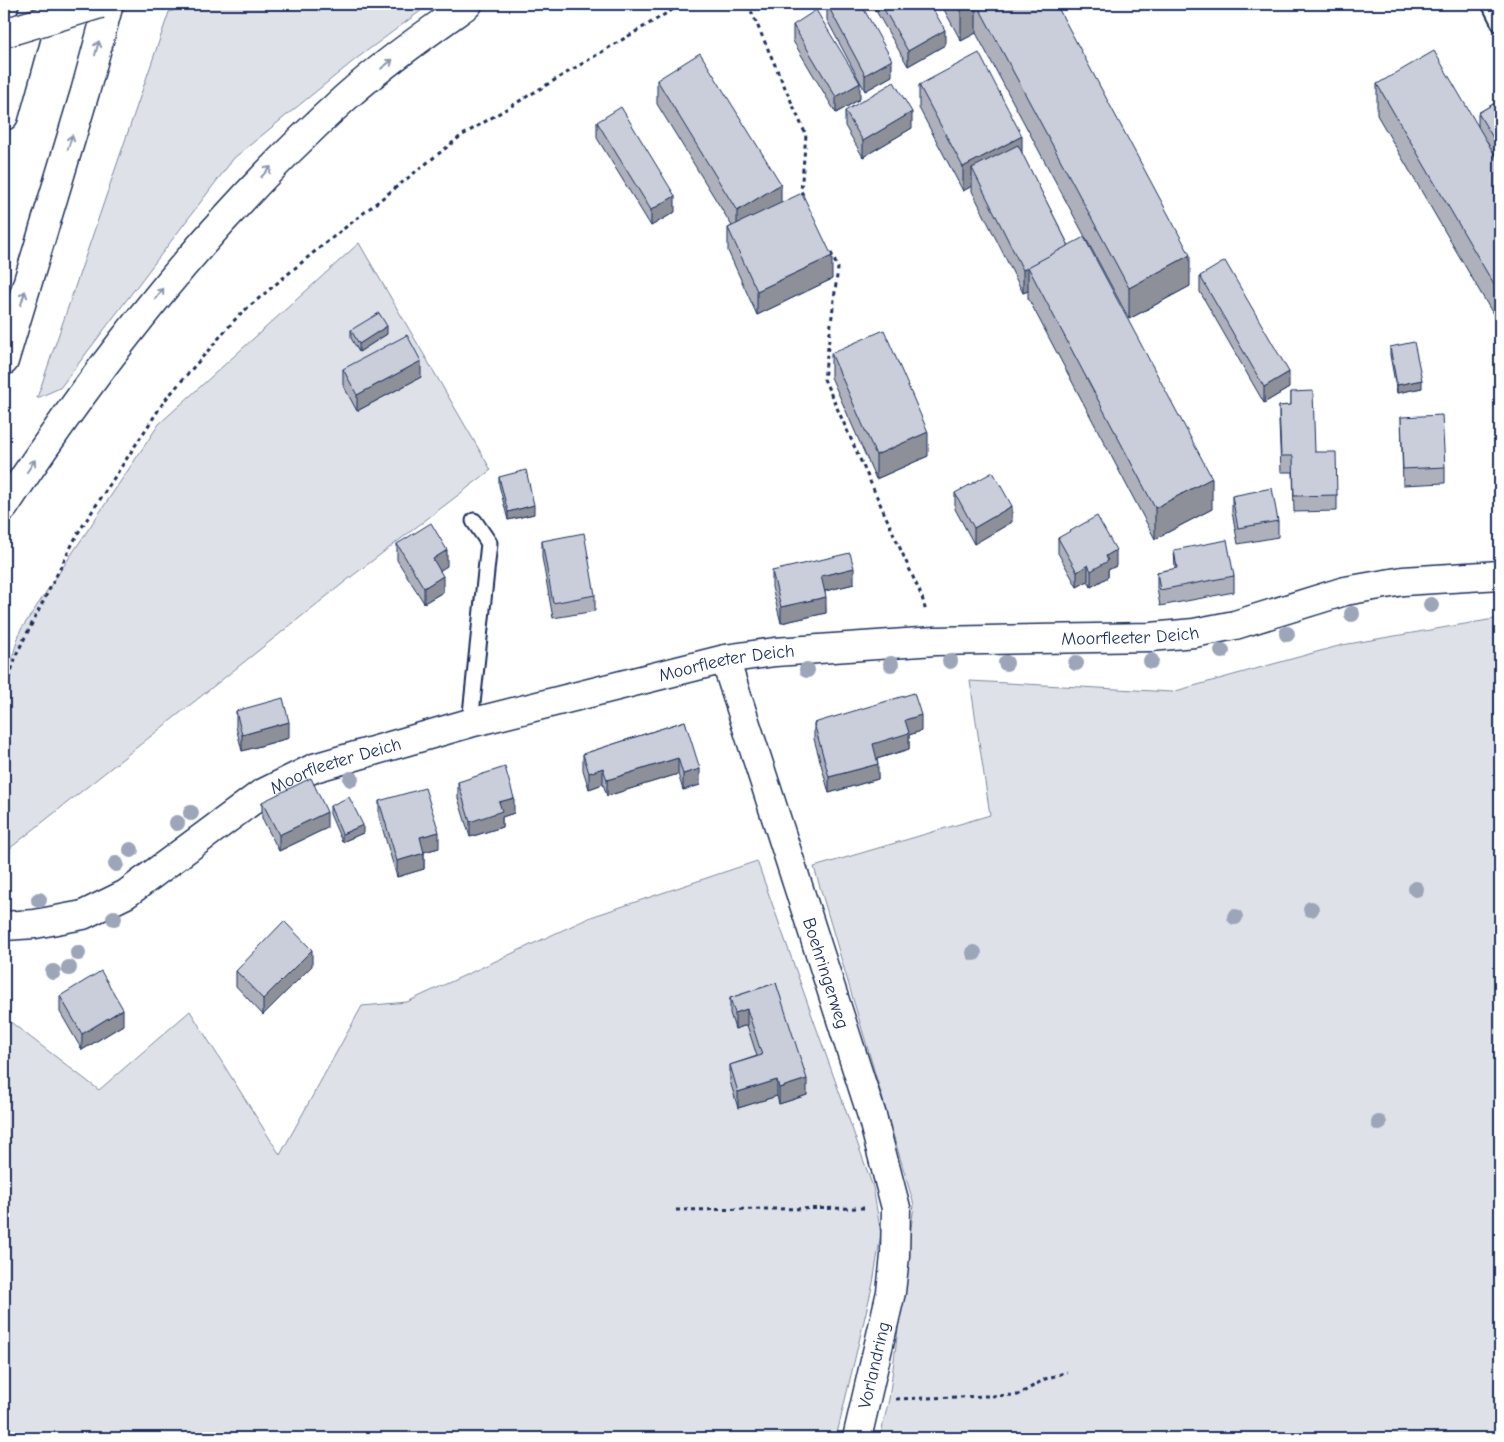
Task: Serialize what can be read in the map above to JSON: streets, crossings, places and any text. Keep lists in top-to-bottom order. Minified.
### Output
{"streets":{"main road":["Moorfleeter Deich","Boehringerweg","Vorlandring"]},"crossings":[["Moorfleeter Deich","Boehringerweg"],["Boehringerweg","Vorlandring"]]}
